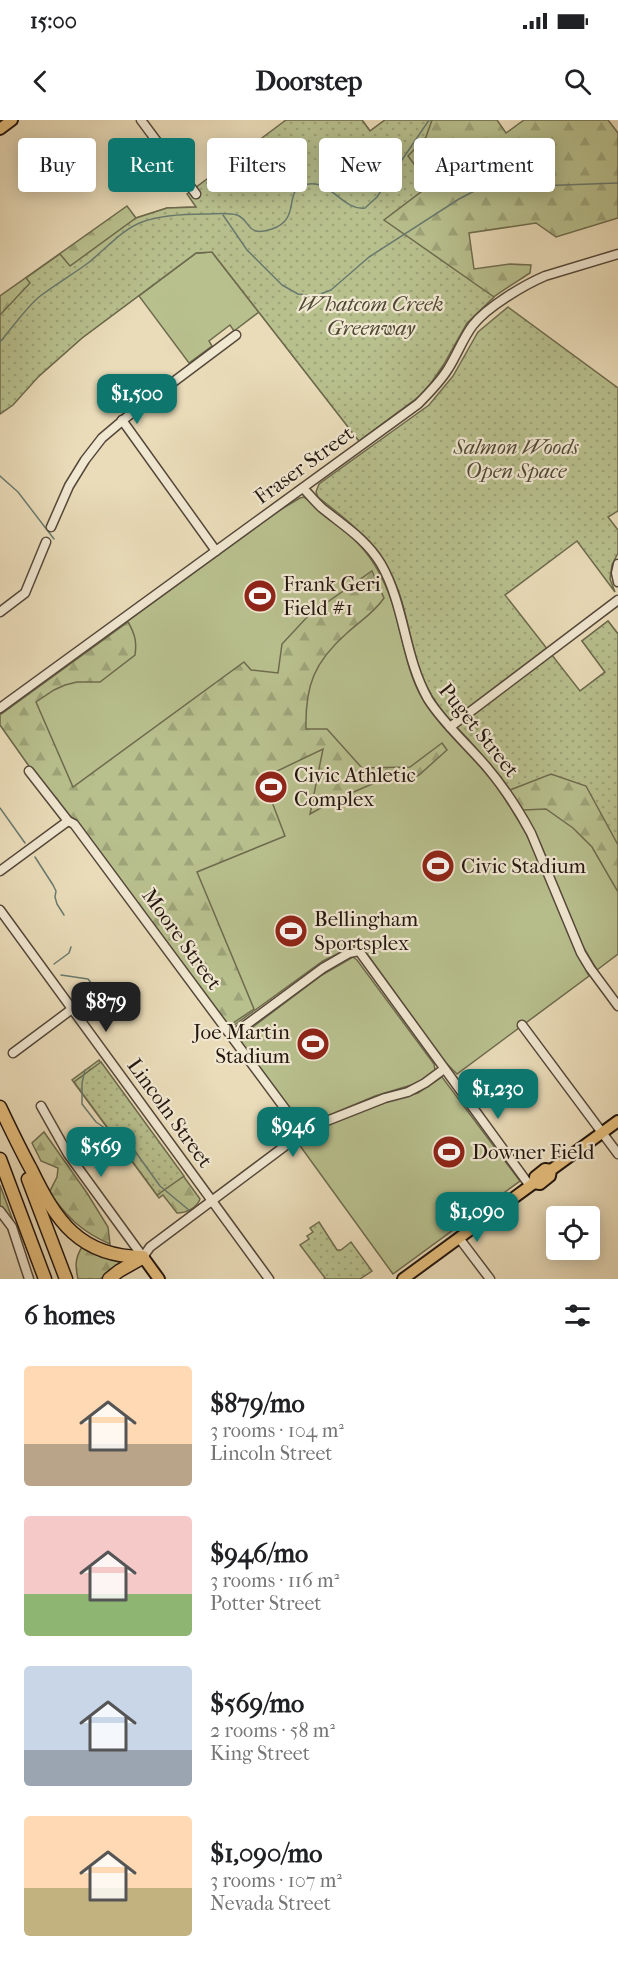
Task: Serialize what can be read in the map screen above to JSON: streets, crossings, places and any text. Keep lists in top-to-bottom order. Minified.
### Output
{"streets":{"street":["Fraser Street","Puget Street","Moore Street","Lincoln Street"]},"crossings":[["Fraser Street","Puget Street"]],"parks":["Whatcom Creek Greenway","Salmon Woods Open Space"],"places":{"sports":["Frank Geri Field #1","Civic Athletic Complex","Civic Stadium","Bellingham Sportsplex","Joe Martin Stadium","Downer Field"]},"page":{"status":"15:00","header":"Doorstep","chip":["Buy","Rent","Filters","New","Apartment"],"price":["$1,500","$879","$1,230","$946","$569","$1,090"],"heading":"6 homes","list":[{"name":"$879/mo","note":"3 rooms · 104 m² · Lincoln Street"},{"name":"$946/mo","note":"3 rooms · 116 m² · Potter Street"},{"name":"$569/mo","note":"2 rooms · 58 m² · King Street"},{"name":"$1,090/mo","note":"3 rooms · 107 m² · Nevada Street"}]}}
